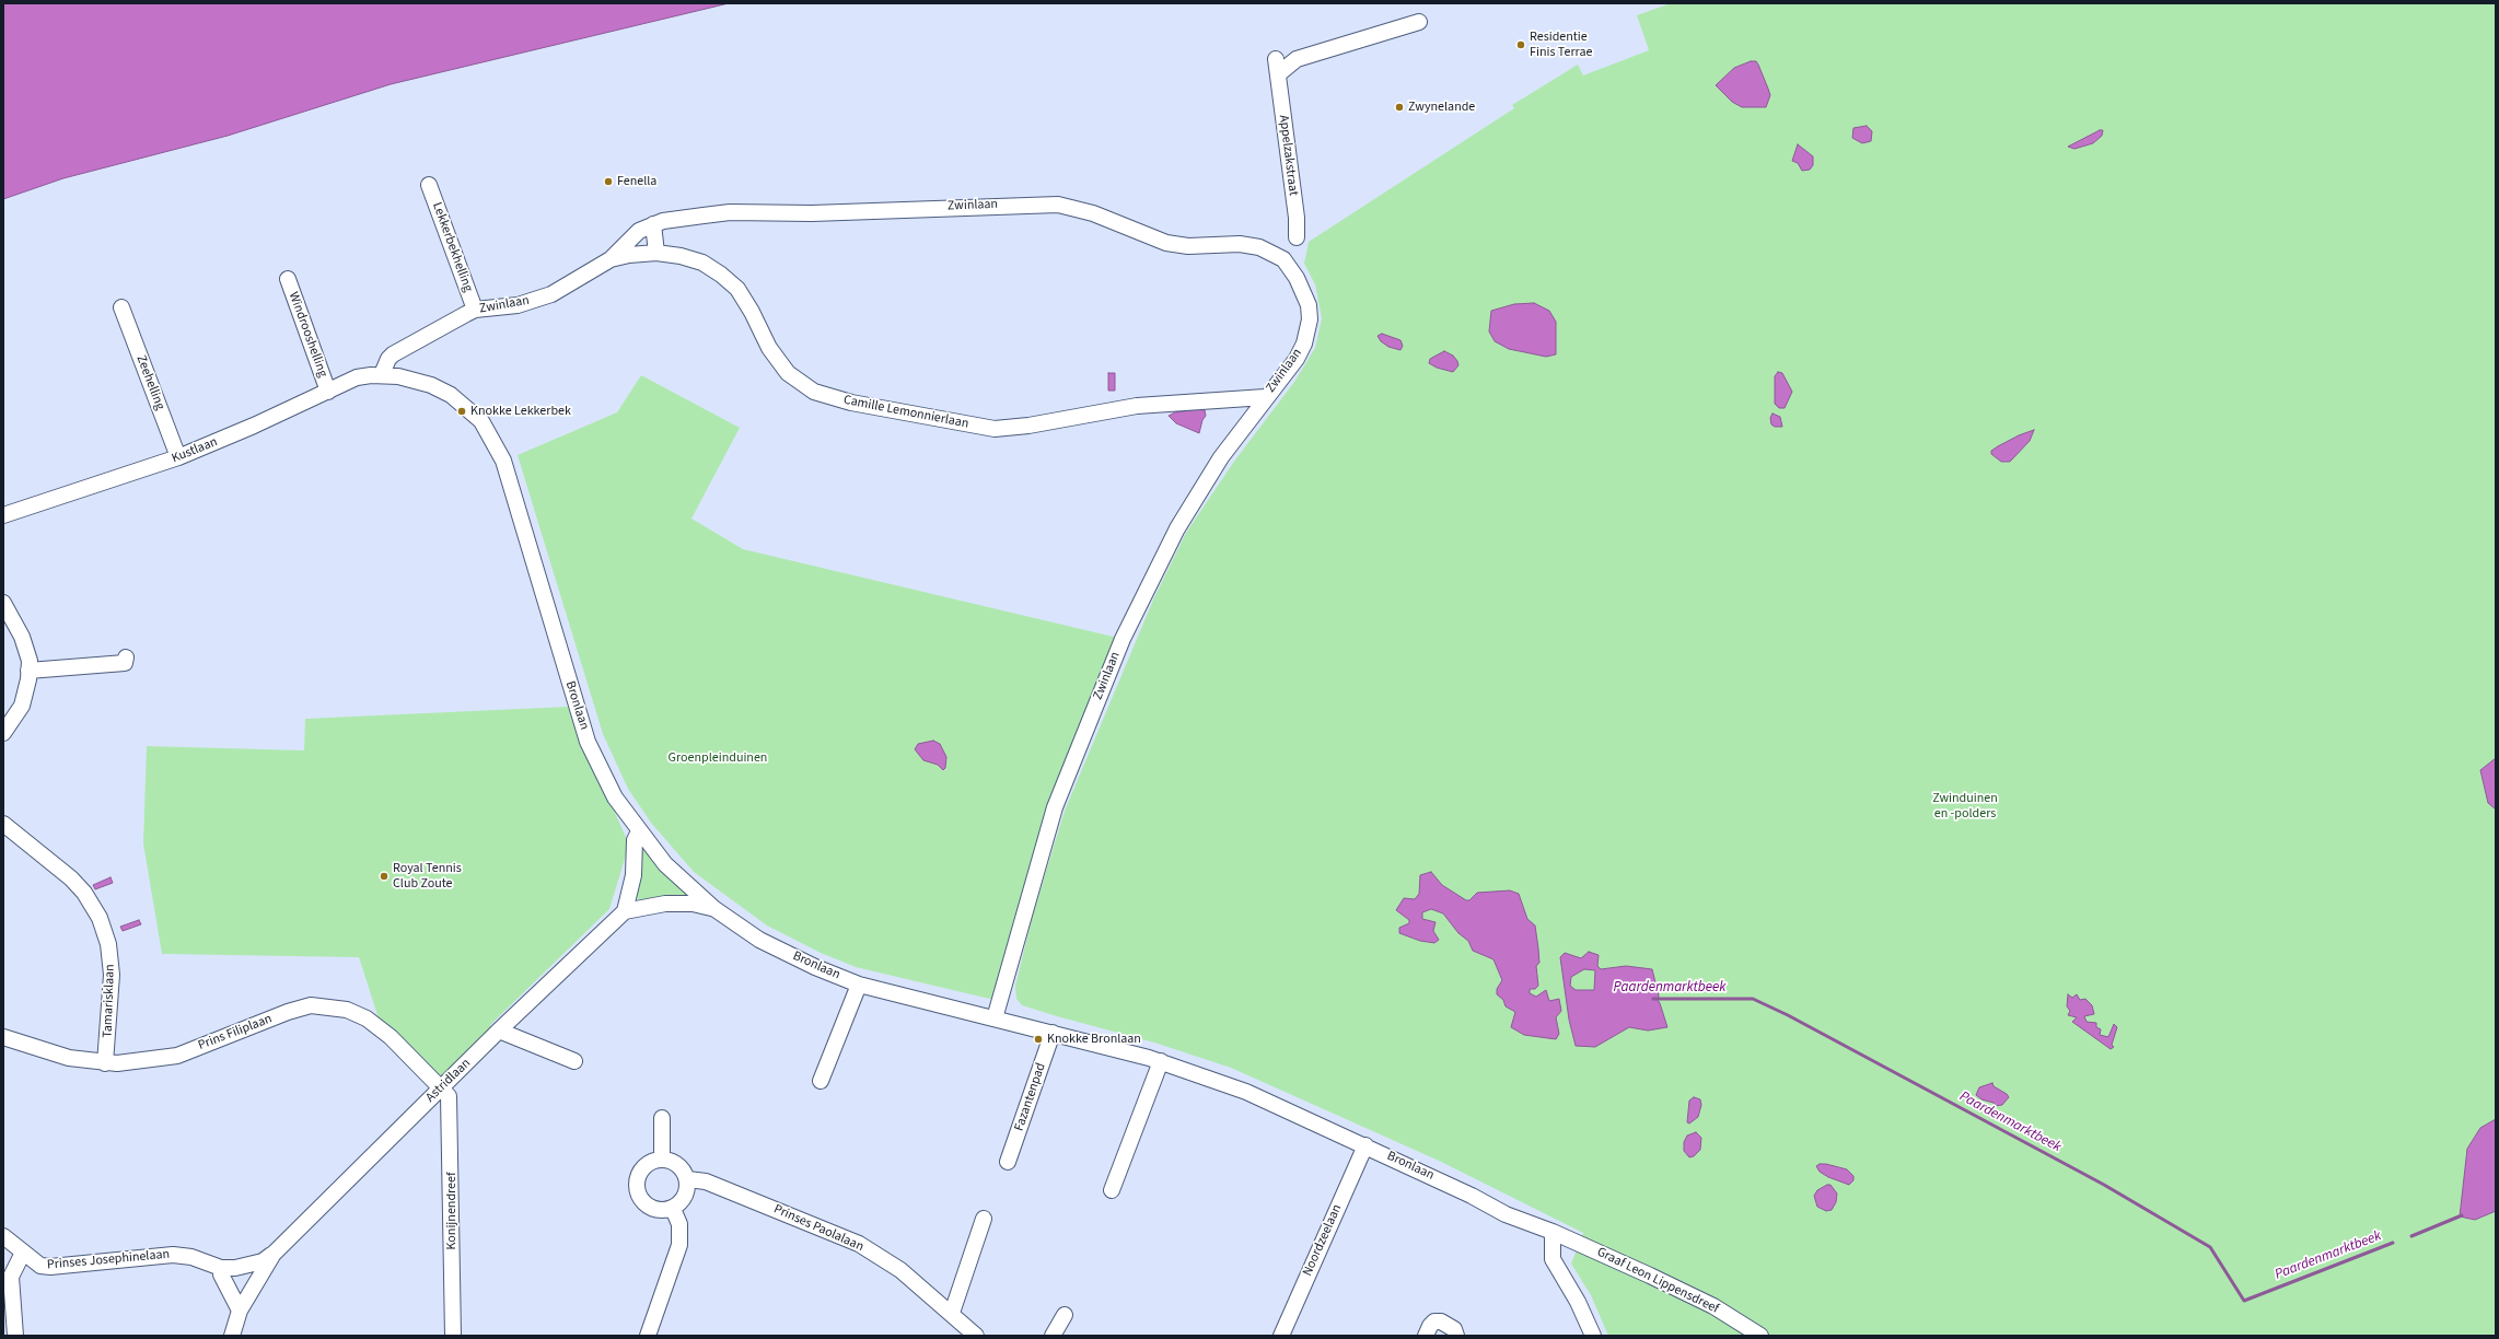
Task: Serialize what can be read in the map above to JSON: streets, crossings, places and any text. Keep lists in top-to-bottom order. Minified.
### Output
{"streets":{"street":["Appelzakstraat","Zwinlaan","Lekkerbekhelling","Windrooshelling","Zeehelling","Camille Lemonnierlaan","Kustlaan","Bronlaan","Tamarisklaan","Prins Filiplaan","Astridlaan","Fazantenpad","Konijnendreef","Prinses Paolalaan","Noordzeelaan","Prinses Josephinelaan","Graaf Leon Lippensdreef"]},"crossings":[["Zwinlaan","Lekkerbekhelling"],["Zwinlaan","Camille Lemonnierlaan"],["Zwinlaan","Kustlaan"],["Zwinlaan","Bronlaan"],["Windrooshelling","Kustlaan"],["Zeehelling","Kustlaan"],["Kustlaan","Bronlaan"],["Bronlaan","Fazantenpad"],["Bronlaan","Noordzeelaan"],["Bronlaan","Graaf Leon Lippensdreef"],["Tamarisklaan","Prins Filiplaan"],["Prins Filiplaan","Astridlaan"],["Prins Filiplaan","Konijnendreef"],["Astridlaan","Konijnendreef"],["Astridlaan","Prinses Josephinelaan"]],"water":["Paardenmarktbeek"],"parks":["Groenpleinduinen","Zwinduinen en -polders"],"places":["Residentie Finis Terrae","Zwynelande","Fenella","Knokke Lekkerbek","Royal Tennis Club Zoute","Knokke Bronlaan"]}
